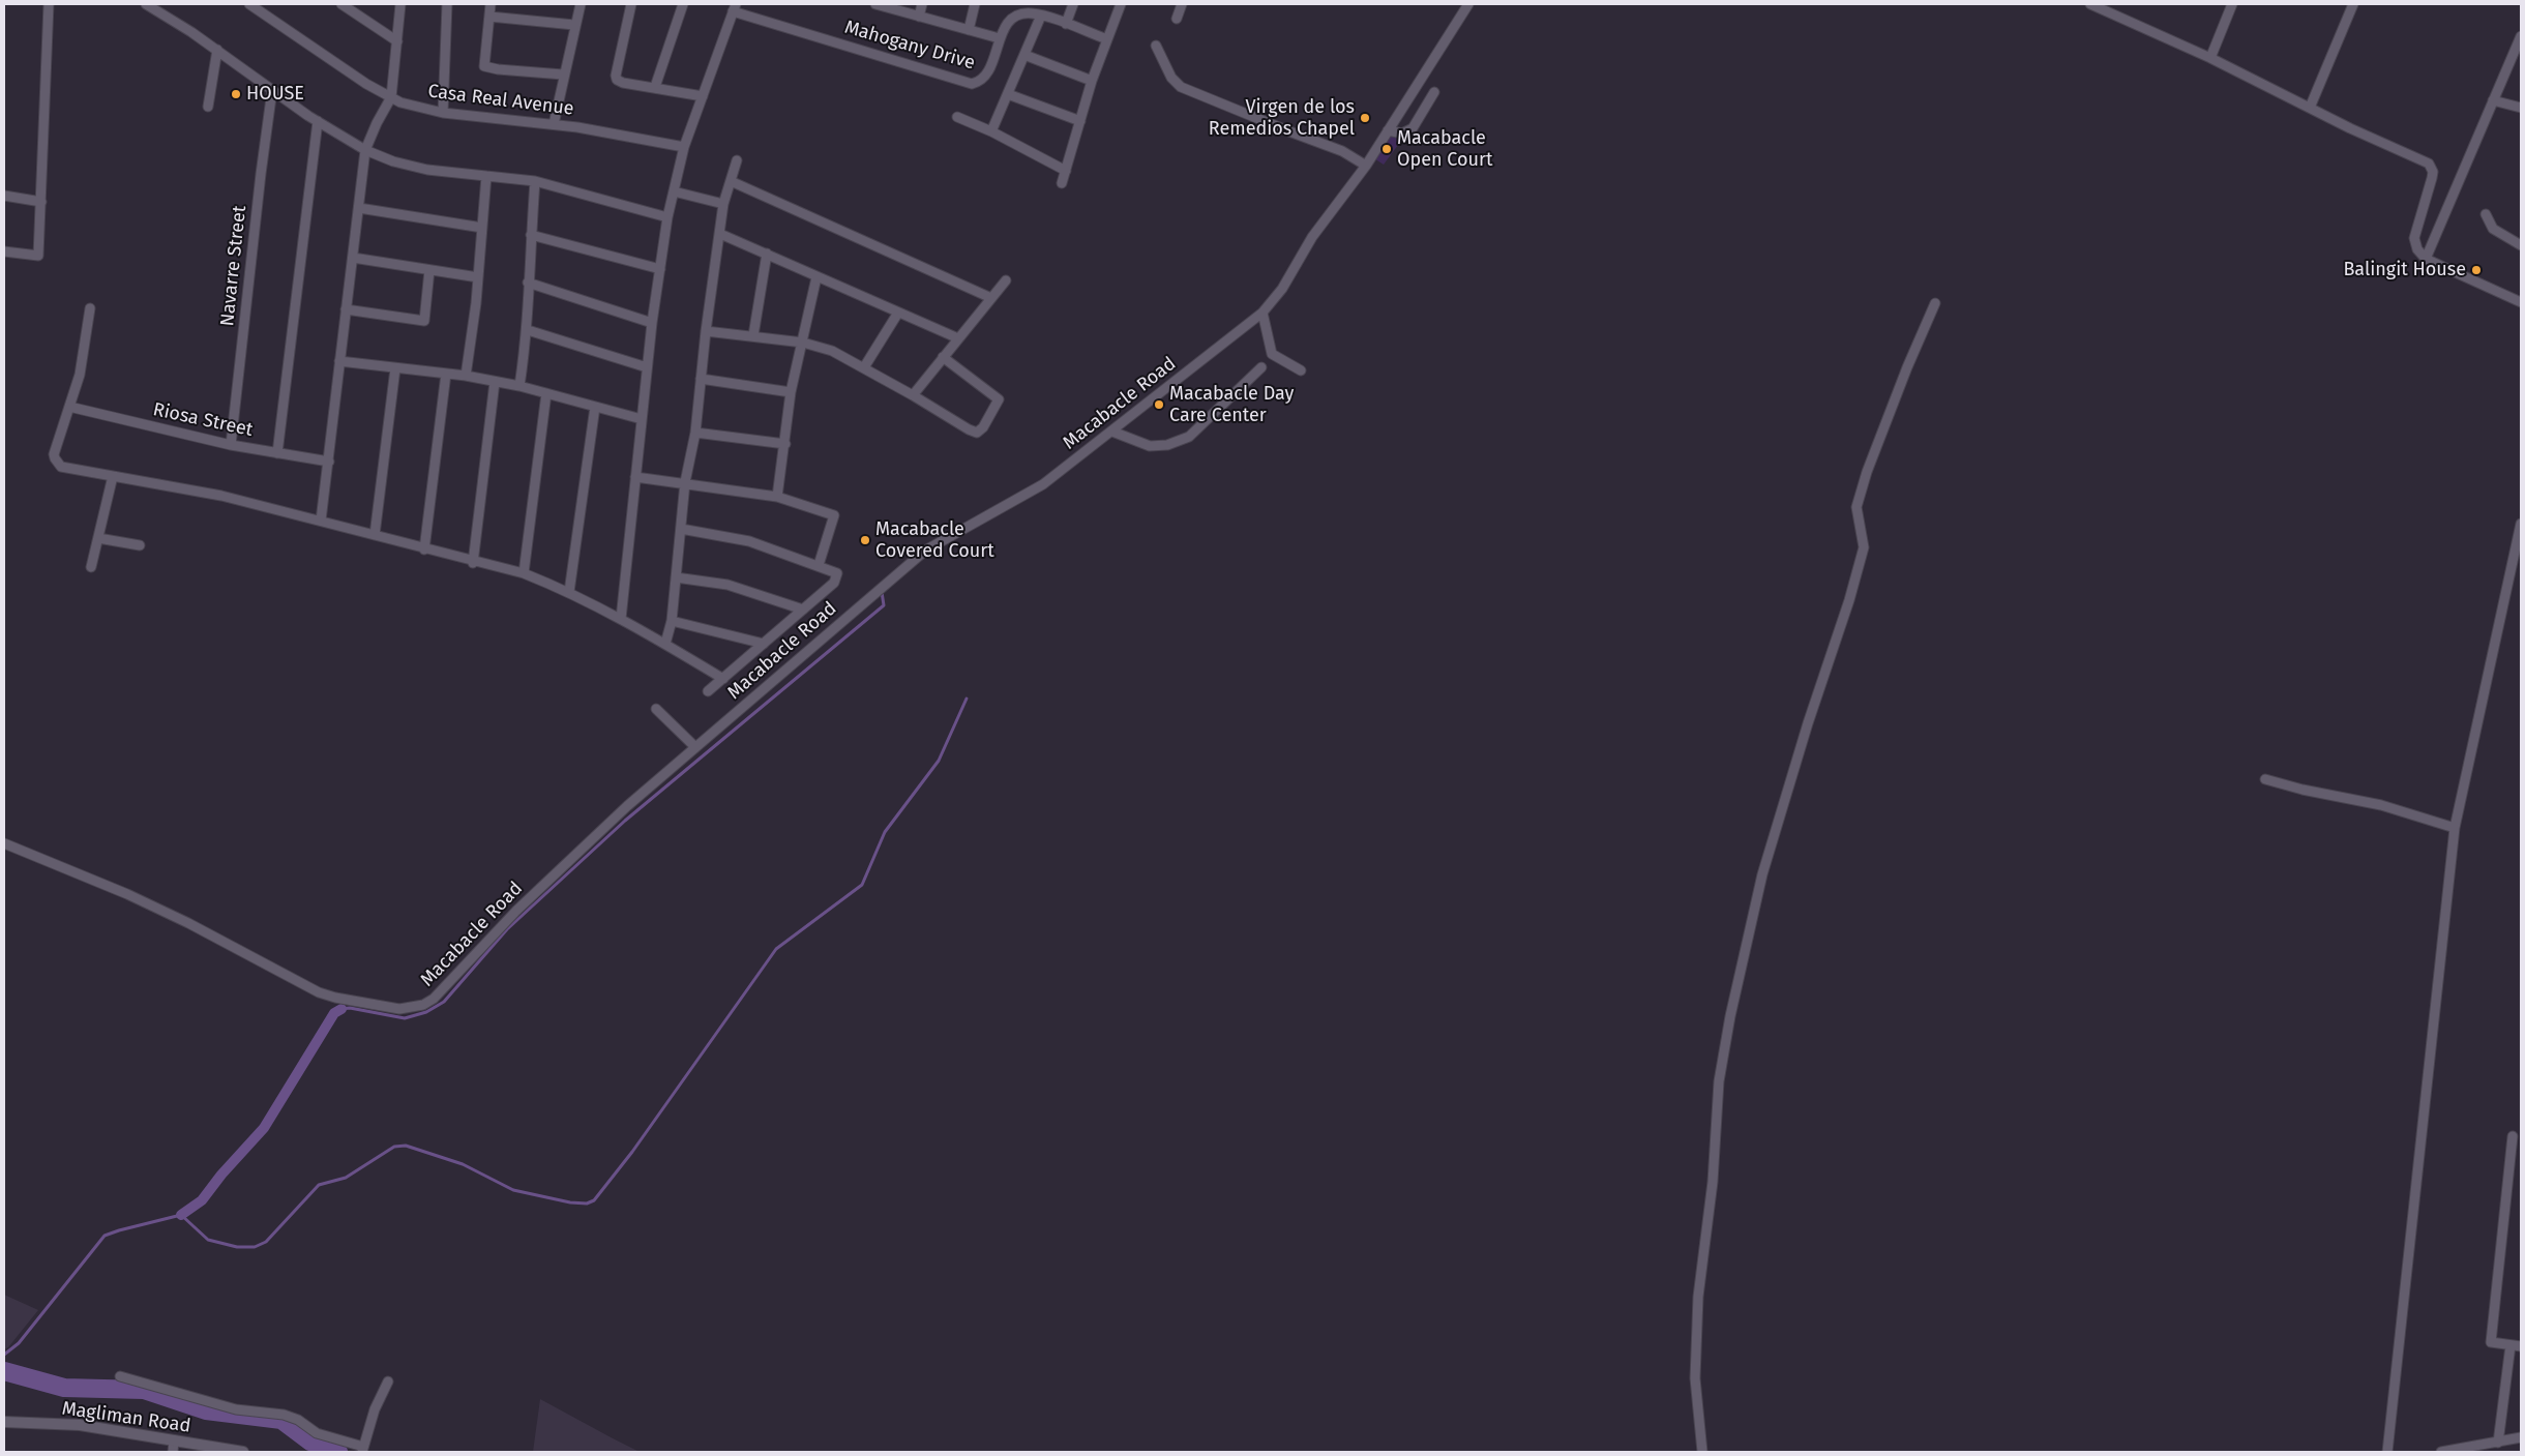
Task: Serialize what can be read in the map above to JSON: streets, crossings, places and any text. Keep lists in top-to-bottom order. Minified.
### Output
{"streets":{"street":["Mahogany Drive","Casa Real Avenue","Navarre Street","Macabacle Road","Riosa Street","Magliman Road"]},"crossings":[["Navarre Street","Riosa Street"]],"places":["HOUSE","Virgen de los Remedios Chapel","Macabacle Open Court","Balingit House","Macabacle Day Care Center","Macabacle Covered Court"]}
